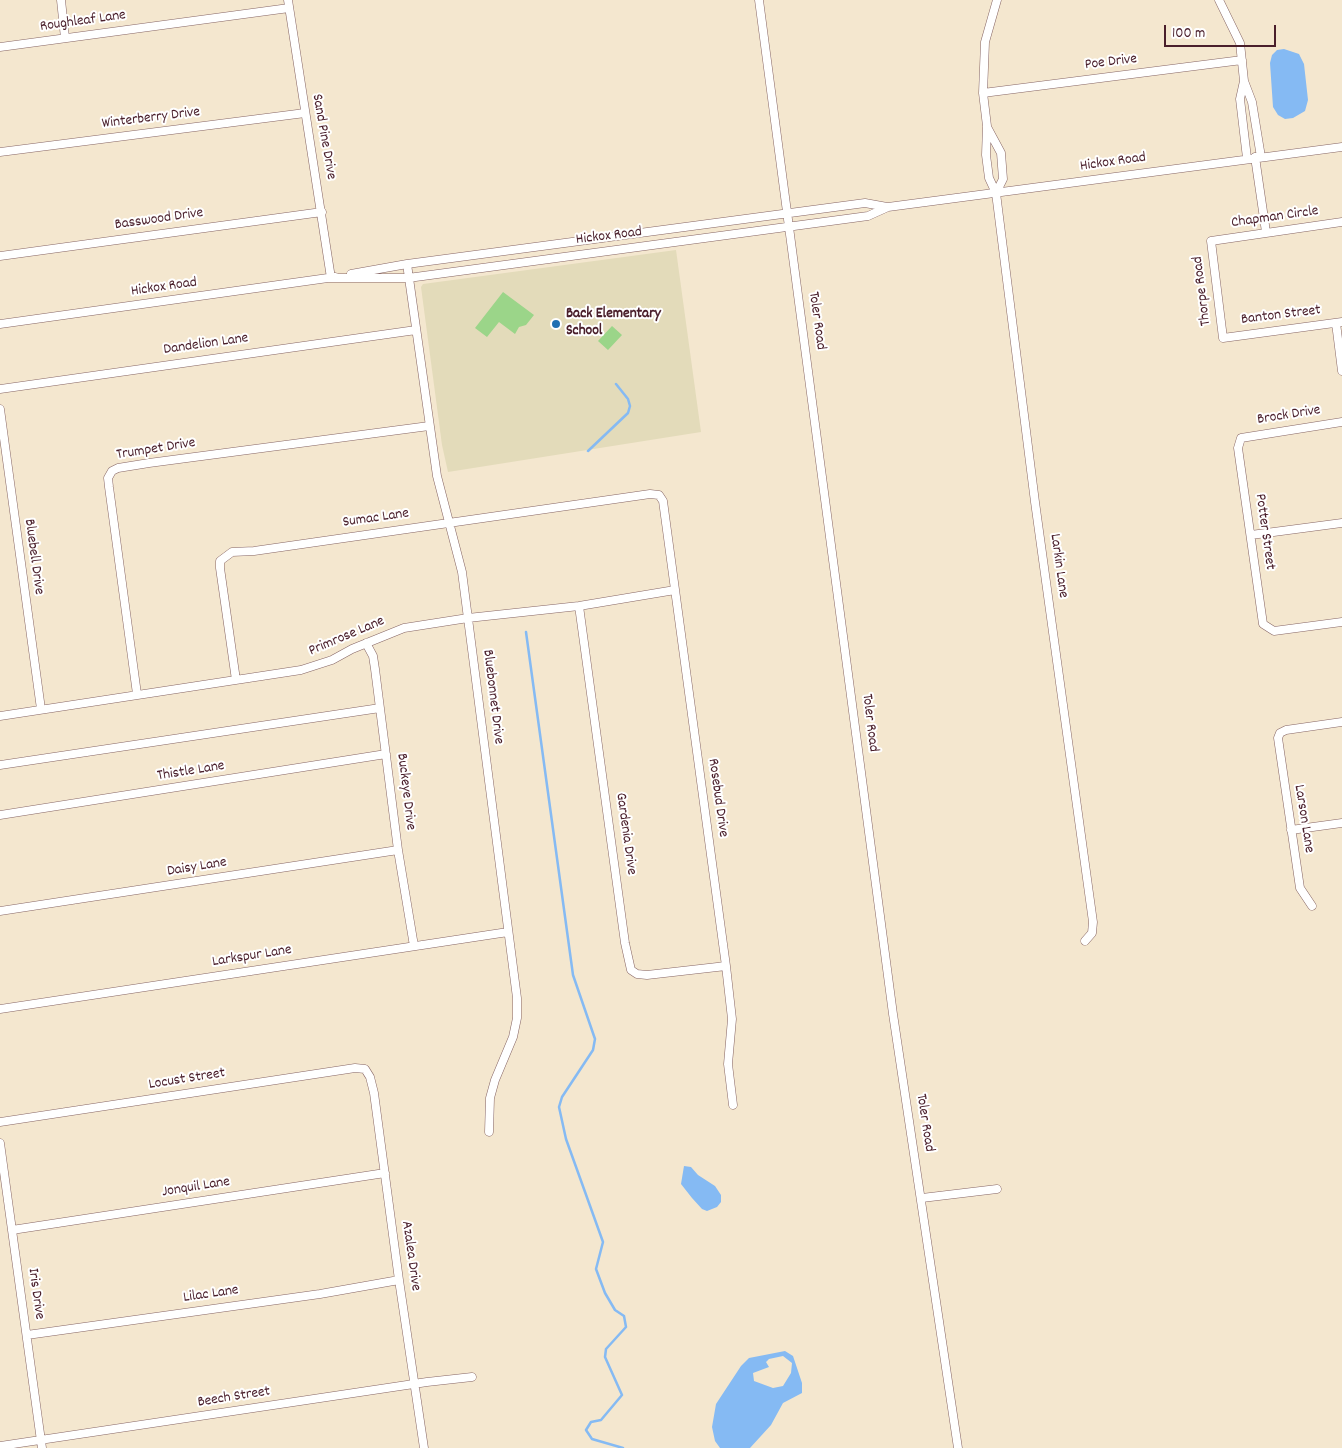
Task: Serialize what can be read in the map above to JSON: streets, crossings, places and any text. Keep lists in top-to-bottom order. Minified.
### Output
{"streets":{"street":["Roughleaf Lane","Poe Drive","Winterberry Drive","Sand Pine Drive","Hickox Road","Chapman Circle","Basswood Drive","Thorpe Road","Banton Street","Toler Road","Dandelion Lane","Brock Drive","Trumpet Drive","Sumac Lane","Potter Street","Bluebell Drive","Larkin Lane","Primrose Lane","Bluebonnet Drive","Thistle Lane","Buckeye Drive","Rosebud Drive","Larson Lane","Gardenia Drive","Daisy Lane","Larkspur Lane","Locust Street","Jonquil Lane","Azalea Drive","Iris Drive","Lilac Lane","Beech Street"]},"crossings":[["Roughleaf Lane","Sand Pine Drive"],["Winterberry Drive","Sand Pine Drive"],["Sand Pine Drive","Hickox Road"],["Sand Pine Drive","Basswood Drive"],["Hickox Road","Toler Road"],["Hickox Road","Larkin Lane"],["Hickox Road","Bluebonnet Drive"],["Chapman Circle","Thorpe Road"],["Thorpe Road","Banton Street"],["Dandelion Lane","Bluebonnet Drive"],["Brock Drive","Potter Street"],["Trumpet Drive","Primrose Lane"],["Trumpet Drive","Bluebonnet Drive"],["Sumac Lane","Primrose Lane"],["Sumac Lane","Bluebonnet Drive"],["Sumac Lane","Rosebud Drive"],["Bluebell Drive","Primrose Lane"],["Primrose Lane","Bluebonnet Drive"],["Primrose Lane","Buckeye Drive"],["Primrose Lane","Rosebud Drive"],["Primrose Lane","Gardenia Drive"],["Bluebonnet Drive","Larkspur Lane"],["Thistle Lane","Buckeye Drive"],["Buckeye Drive","Daisy Lane"],["Buckeye Drive","Larkspur Lane"],["Rosebud Drive","Gardenia Drive"],["Locust Street","Azalea Drive"],["Jonquil Lane","Azalea Drive"],["Jonquil Lane","Iris Drive"],["Azalea Drive","Lilac Lane"],["Azalea Drive","Beech Street"],["Iris Drive","Lilac Lane"],["Iris Drive","Beech Street"]],"places":["Back Elementary School"],"scale_bar":"100 m"}
